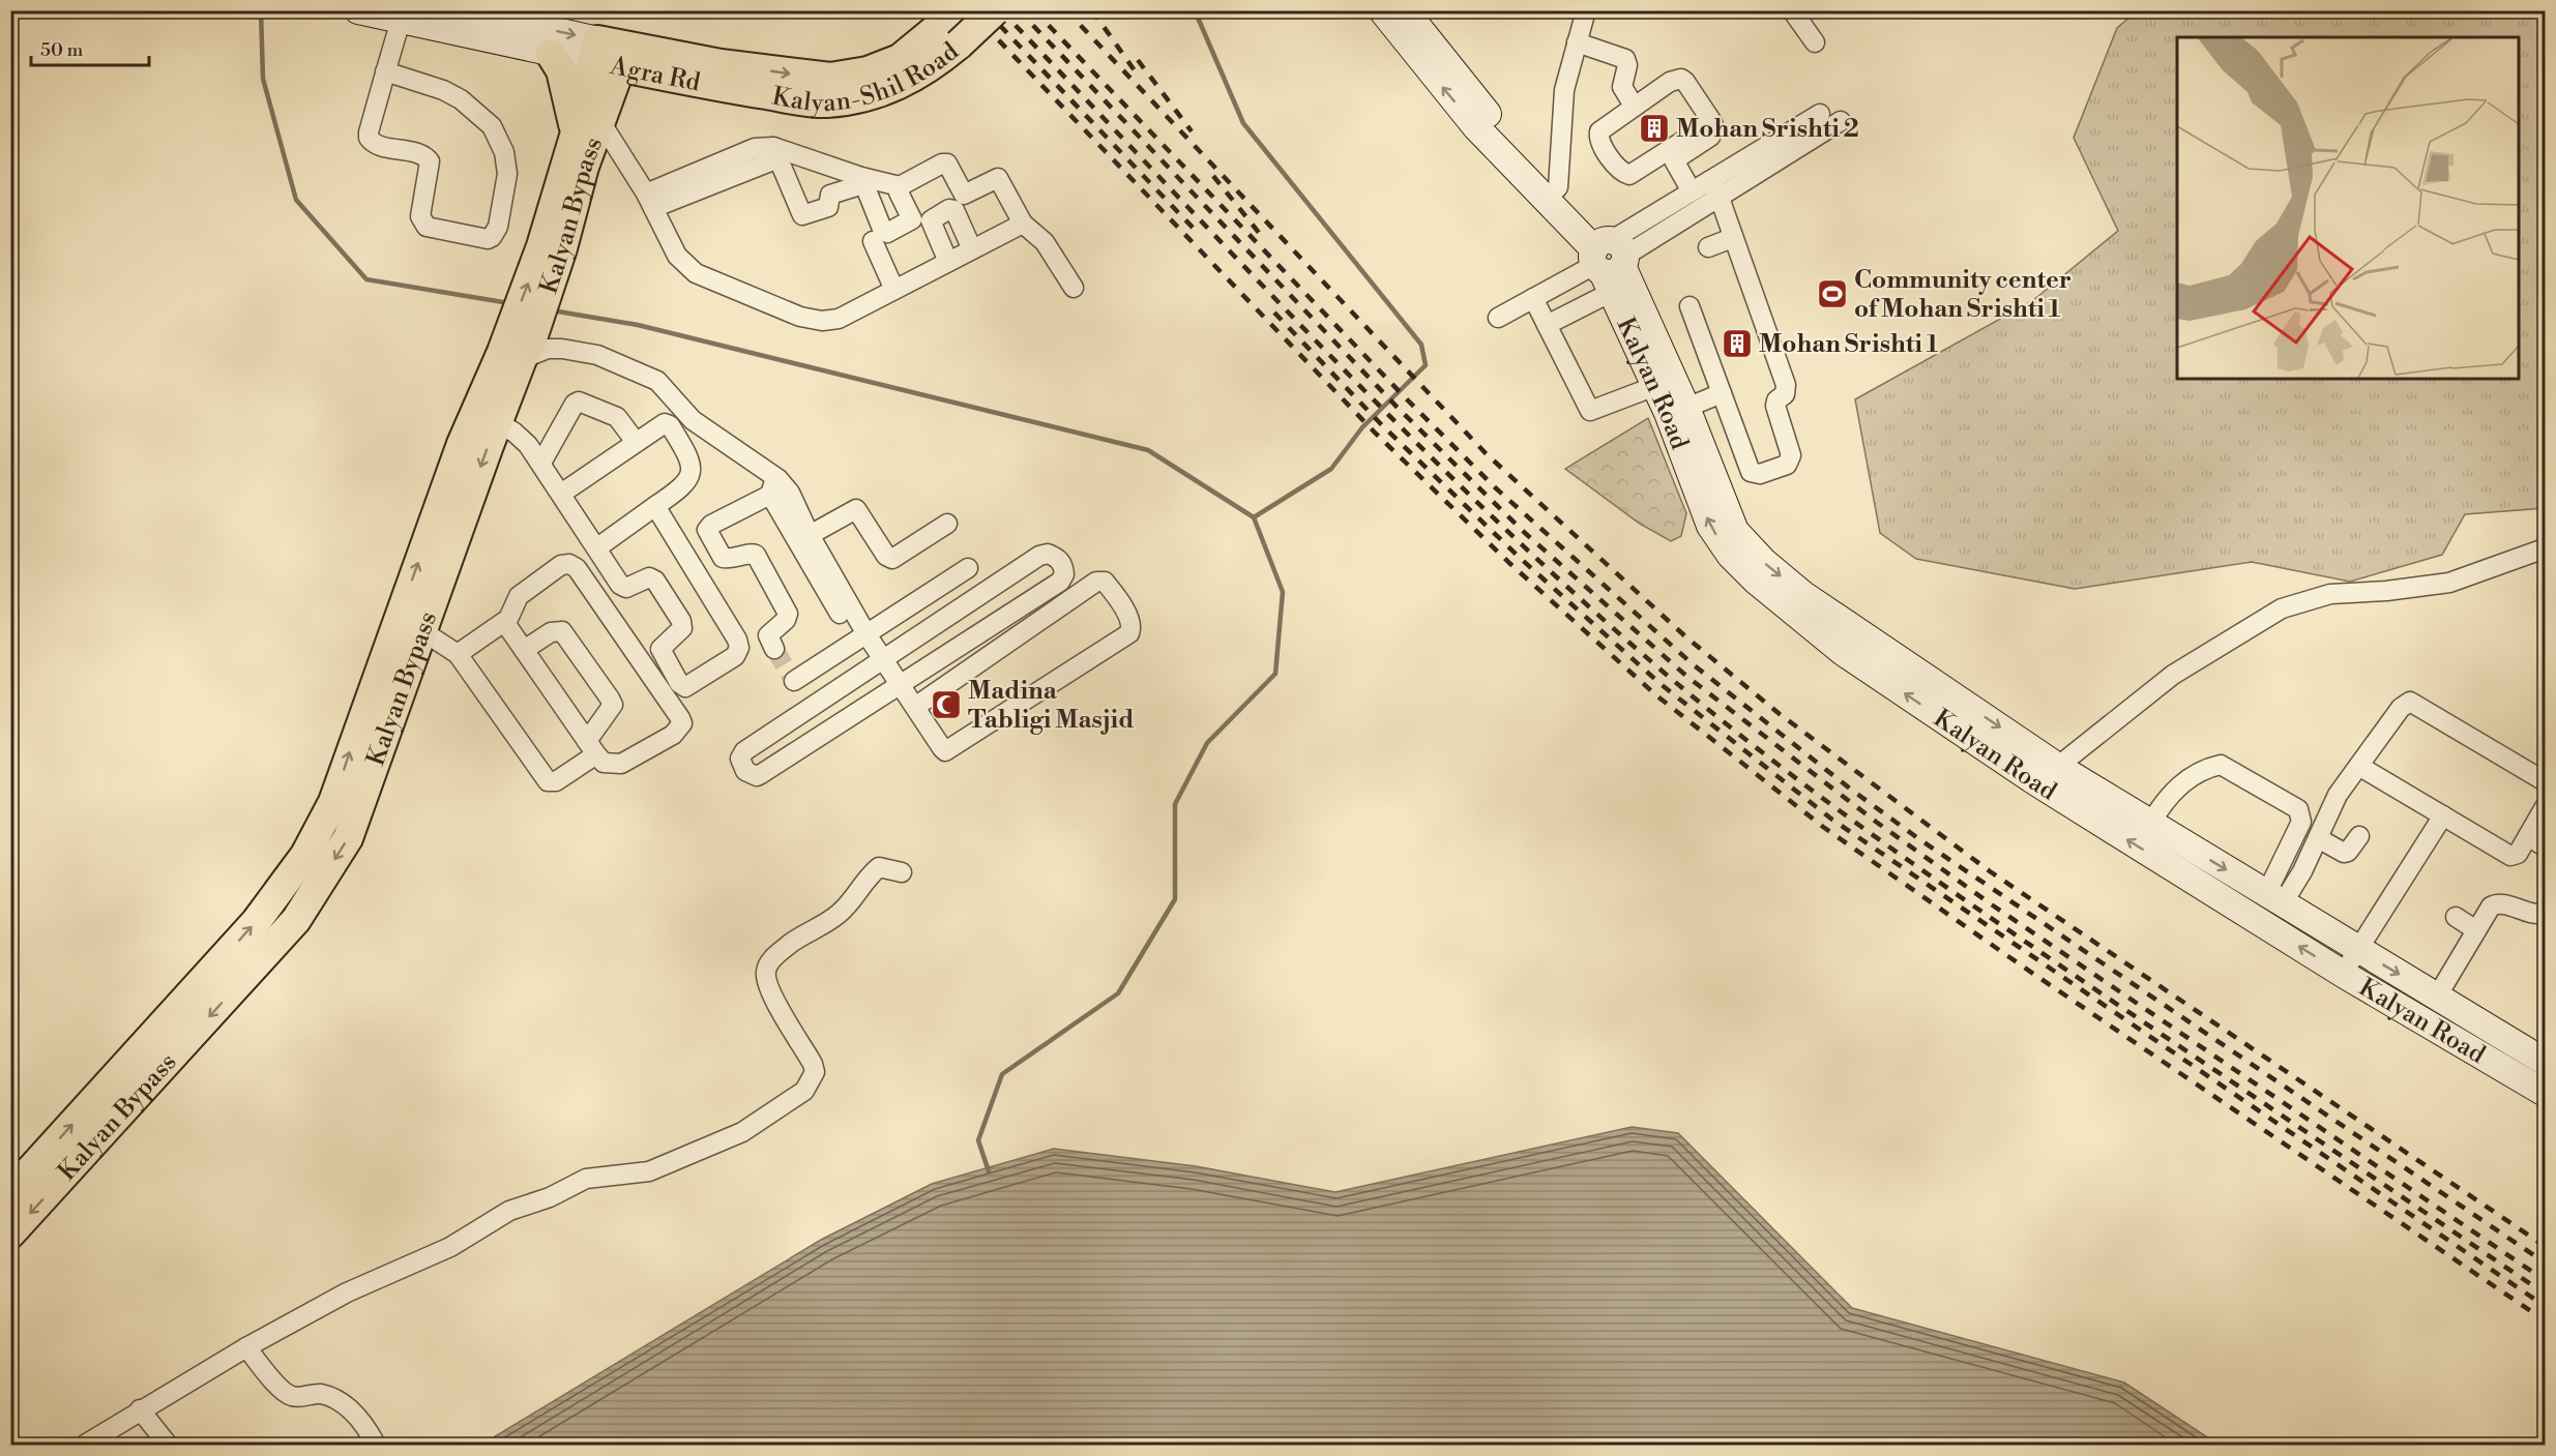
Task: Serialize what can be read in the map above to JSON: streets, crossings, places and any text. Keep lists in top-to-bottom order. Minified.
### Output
{"streets":{"main road":["Kalyan-Shil Road","Agra Rd","Kalyan Bypass","Kalyan Road"]},"crossings":[["Kalyan-Shil Road","Agra Rd"],["Agra Rd","Kalyan Bypass"]],"places":{"building":["Mohan Srishti 2","Mohan Srishti 1"],"sports":["Community center of Mohan Srishti 1"],"mosque":["Madina Tabligi Masjid"]},"scale_bar":"50 m"}
